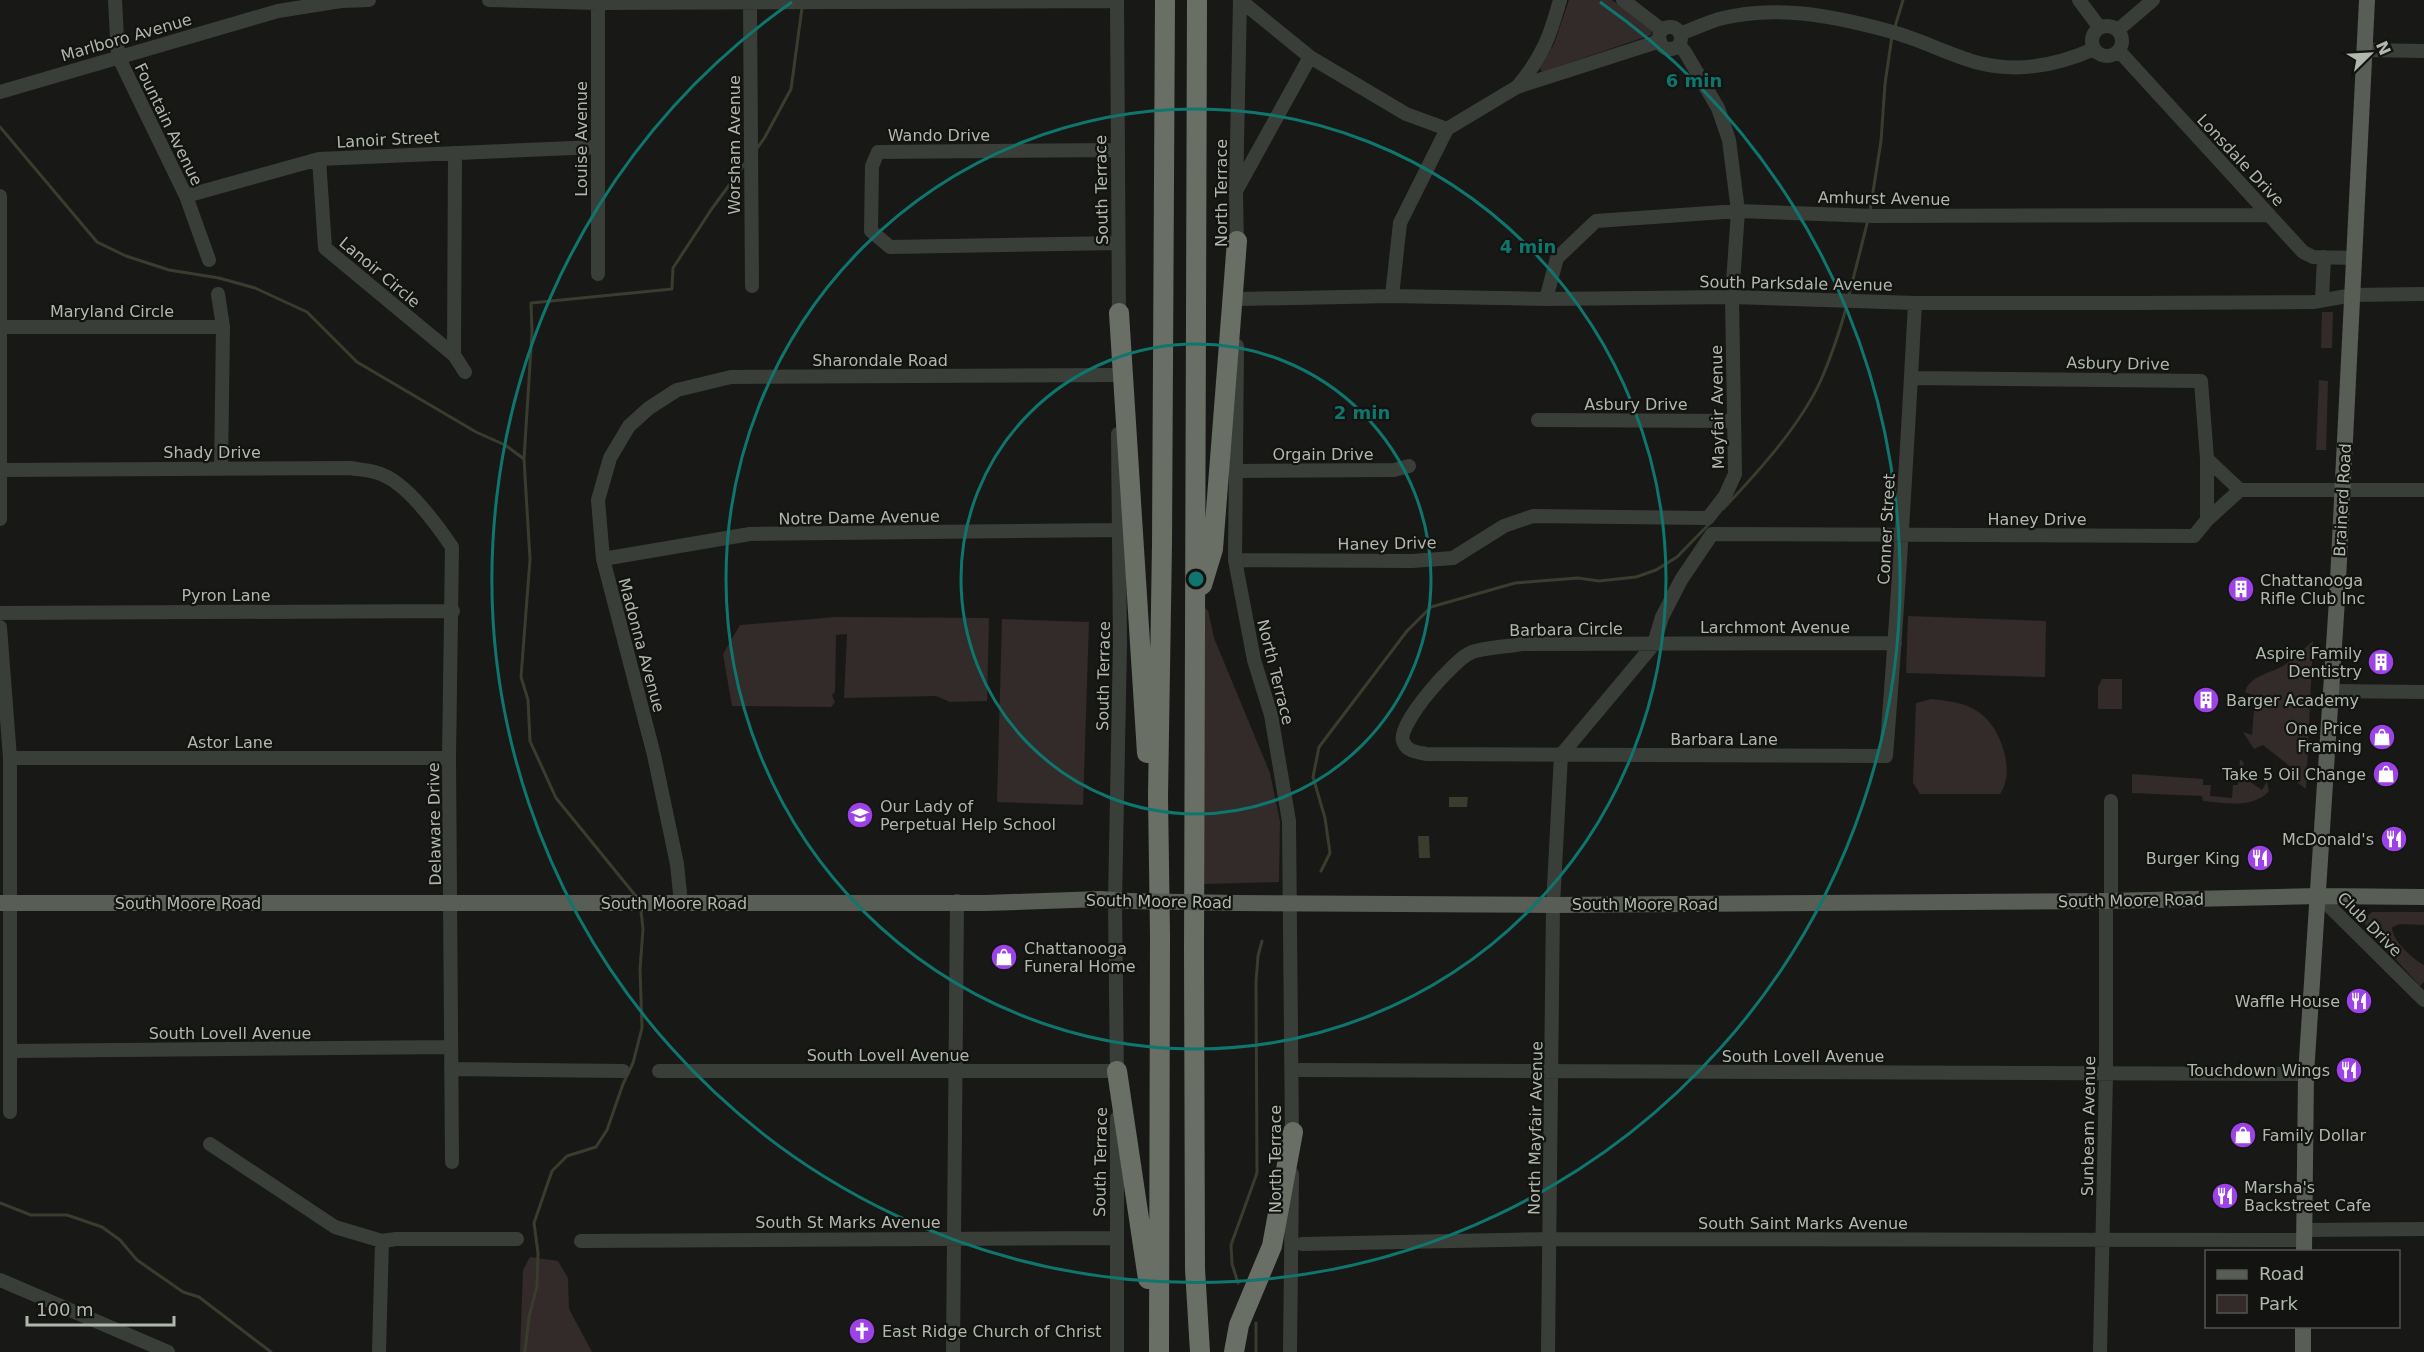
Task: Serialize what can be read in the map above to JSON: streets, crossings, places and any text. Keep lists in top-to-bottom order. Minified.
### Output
{"streets":{"main road":["Brainerd Road","South Moore Road"],"street":["Marlboro Avenue","Fountain Avenue","Wando Drive","Lanoir Street","Louise Avenue","Worsham Avenue","Lonsdale Drive","South Terrace","North Terrace","Amhurst Avenue","Lanoir Circle","South Parksdale Avenue","Maryland Circle","Sharondale Road","Asbury Drive","Mayfair Avenue","Shady Drive","Orgain Drive","Notre Dame Avenue","Haney Drive","Conner Street","Pyron Lane","Larchmont Avenue","Barbara Circle","Madonna Avenue","Barbara Lane","Astor Lane","Delaware Drive","Club Drive","South Lovell Avenue","Sunbeam Avenue","North Mayfair Avenue","South St Marks Avenue","South Saint Marks Avenue"]},"crossings":[["Marlboro Avenue","Fountain Avenue"],["Fountain Avenue","Lanoir Street"],["Wando Drive","South Terrace"],["Lanoir Street","Louise Avenue"],["Lanoir Street","Lanoir Circle"],["Lonsdale Drive","Amhurst Avenue"],["Lonsdale Drive","Brainerd Road"],["South Terrace","Sharondale Road"],["South Terrace","Notre Dame Avenue"],["South Terrace","South Moore Road"],["South Terrace","South Lovell Avenue"],["South Terrace","South St Marks Avenue"],["North Terrace","South Parksdale Avenue"],["North Terrace","Orgain Drive"],["North Terrace","Haney Drive"],["North Terrace","South Moore Road"],["Amhurst Avenue","South Parksdale Avenue"],["Amhurst Avenue","Mayfair Avenue"],["South Parksdale Avenue","Mayfair Avenue"],["South Parksdale Avenue","Brainerd Road"],["South Parksdale Avenue","Conner Street"],["Sharondale Road","Madonna Avenue"],["Asbury Drive","Mayfair Avenue"],["Asbury Drive","Conner Street"],["Mayfair Avenue","Haney Drive"],["Shady Drive","Delaware Drive"],["Brainerd Road","South Moore Road"],["Brainerd Road","Club Drive"],["Brainerd Road","South Lovell Avenue"],["Brainerd Road","South Saint Marks Avenue"],["Notre Dame Avenue","Madonna Avenue"],["Haney Drive","Conner Street"],["Conner Street","Larchmont Avenue"],["Conner Street","Barbara Lane"],["Pyron Lane","Delaware Drive"],["Larchmont Avenue","Barbara Circle"],["Barbara Circle","Barbara Lane"],["Madonna Avenue","South Moore Road"],["Astor Lane","Delaware Drive"],["Delaware Drive","South Moore Road"],["Delaware Drive","South Lovell Avenue"],["South Moore Road","Club Drive"],["South Moore Road","Sunbeam Avenue"],["South Moore Road","North Mayfair Avenue"],["South Lovell Avenue","Sunbeam Avenue"],["South Lovell Avenue","North Mayfair Avenue"],["Sunbeam Avenue","South Saint Marks Avenue"],["North Mayfair Avenue","South Saint Marks Avenue"]],"places":{"building":["Chattanooga Rifle Club Inc","Aspire Family Dentistry","Barger Academy"],"shop":["One Price Framing","Take 5 Oil Change","Chattanooga Funeral Home","Family Dollar"],"school or university":["Our Lady of Perpetual Help School"],"restaurant":["McDonald's","Burger King","Waffle House","Touchdown Wings","Marsha's Backstreet Cafe"],"church":["East Ridge Church of Christ"]},"legend":["Road","Park"],"scale_bar":"100 m","north":"top right","rings":["6 min","4 min","2 min"]}
